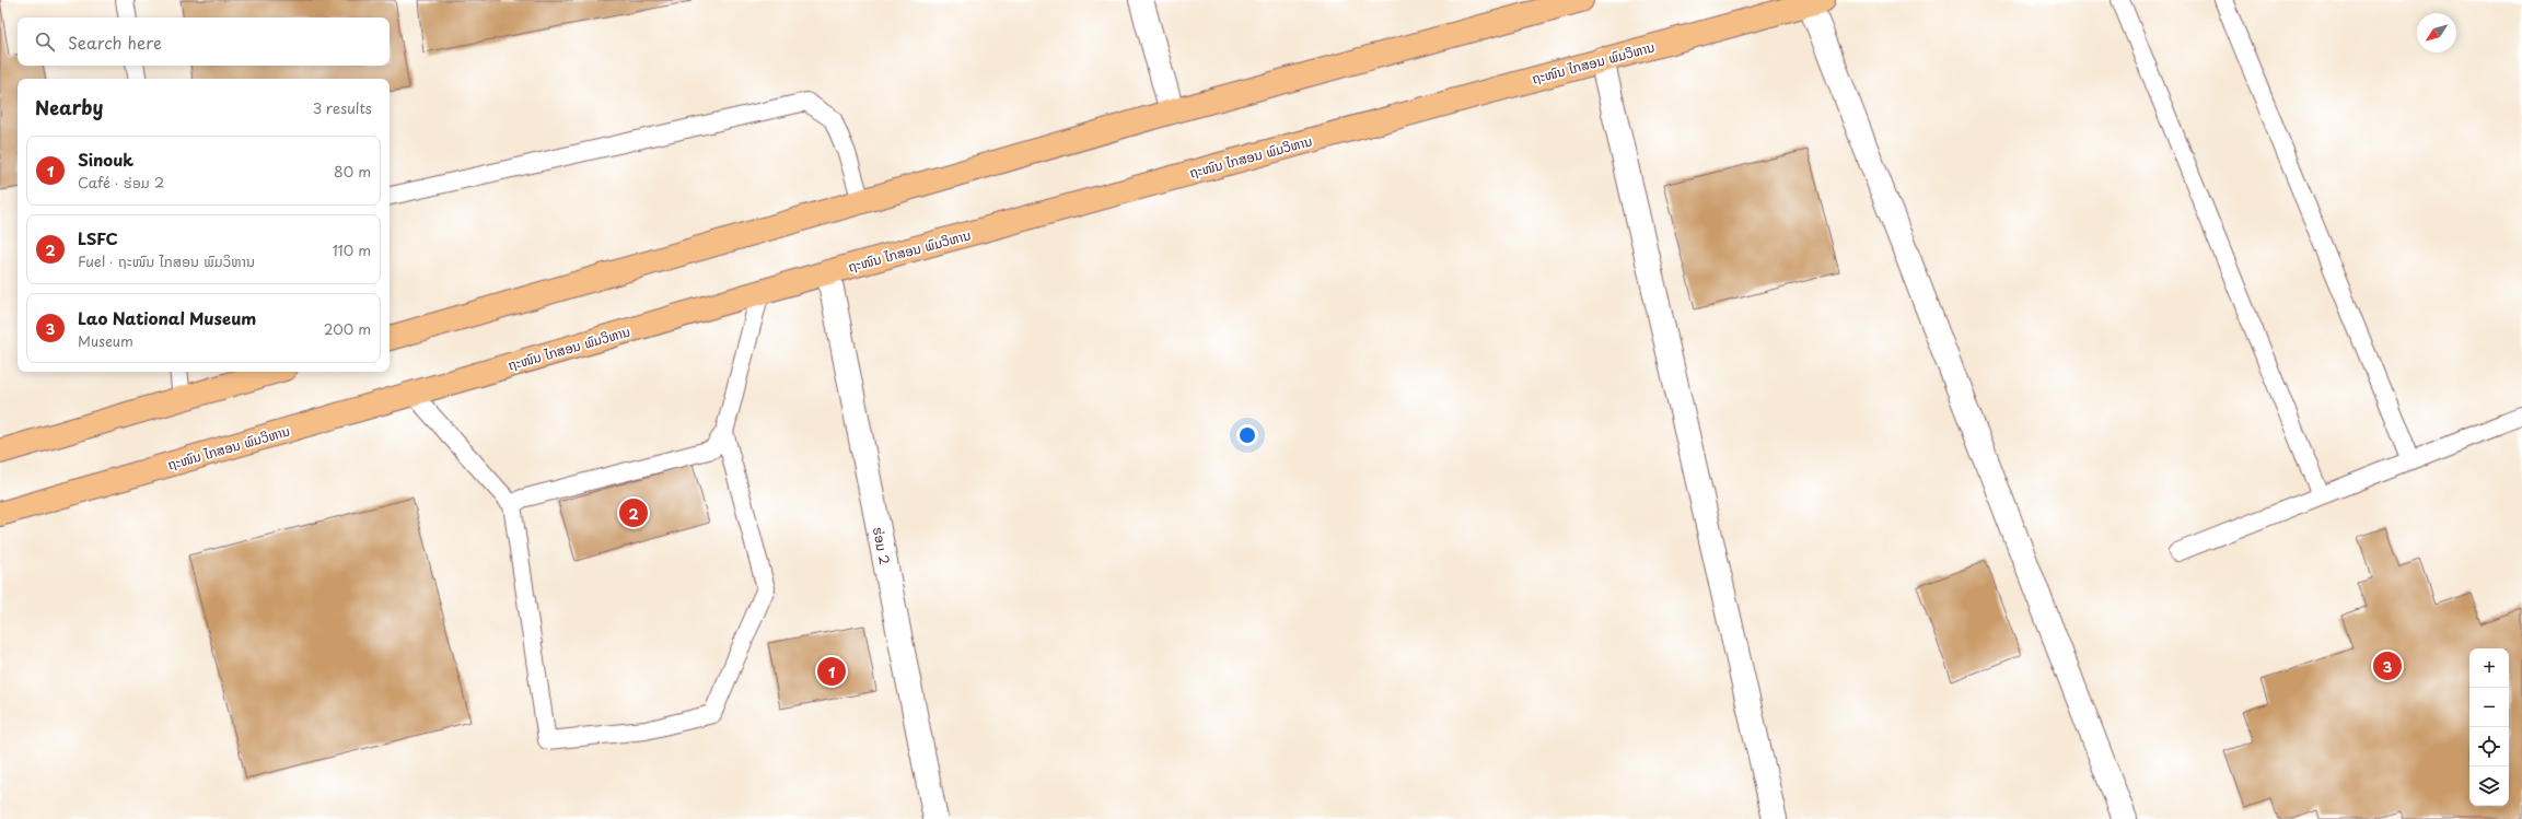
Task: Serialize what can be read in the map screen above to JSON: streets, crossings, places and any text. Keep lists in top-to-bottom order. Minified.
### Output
{"streets":{"highway":["ຖະໜົນ ໄກສອນ ພົມວິຫານ"],"street":["ຮ່ອມ 2"]},"crossings":[["ຖະໜົນ ໄກສອນ ພົມວິຫານ","ຮ່ອມ 2"]],"north":"bottom left","page":{"search":"Search here","heading":["Nearby","3 results"],"list":[{"mark":"1","name":"Sinouk","note":"Café · ຮ່ອມ 2","value":"80 m"},{"mark":"2","name":"LSFC","note":"Fuel · ຖະໜົນ ໄກສອນ ພົມວິຫານ","value":"110 m"},{"mark":"3","name":"Lao National Museum","note":"Museum","value":"200 m"}],"pins":["2","3","1"],"map_buttons":["+","−"]}}
